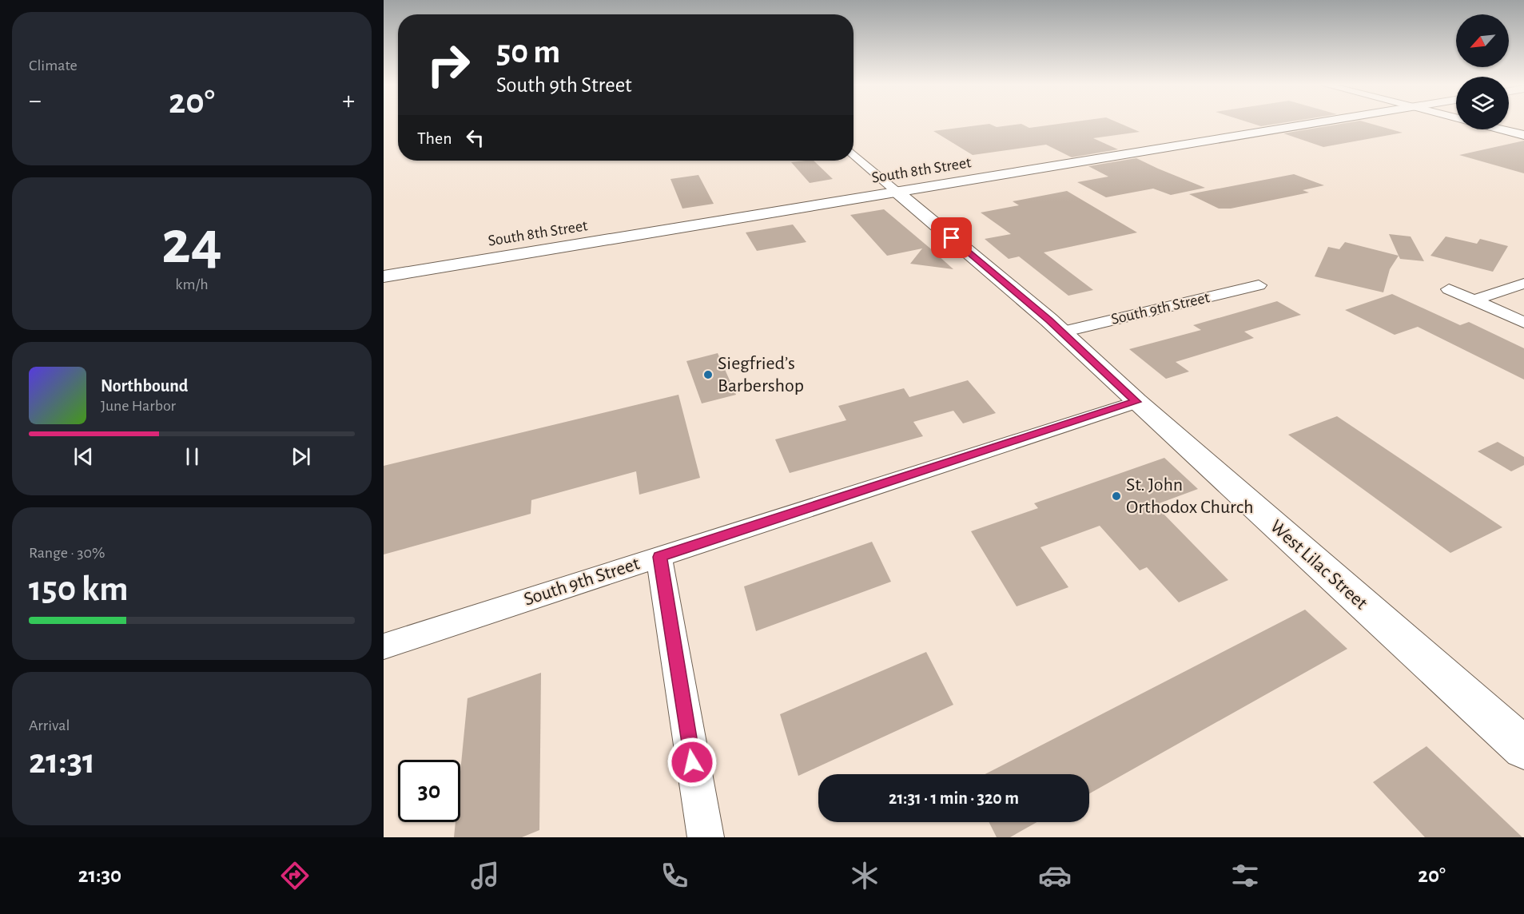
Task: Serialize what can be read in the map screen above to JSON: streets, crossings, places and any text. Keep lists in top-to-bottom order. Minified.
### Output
{"streets":{"main road":["South 8th Street","West Lilac Street"],"street":["South 9th Street"]},"crossings":[["South 8th Street","West Lilac Street"],["South 9th Street","West Lilac Street"]],"places":["Siegfried’s Barbershop","St. John Orthodox Church"],"north":"bottom left","page":{"tile":["Climate",["24","km/h"],["Range · 30%","150 km"],["Arrival","21:31"]],"turn":["50 m","South 9th Street"],"heat":["−","20°","+"],"then":"Then","song":["Northbound","June Harbor"],"limit":"30","trip":"21:31 · 1 min · 320 m","tabs":["21:30","20°"]}}
